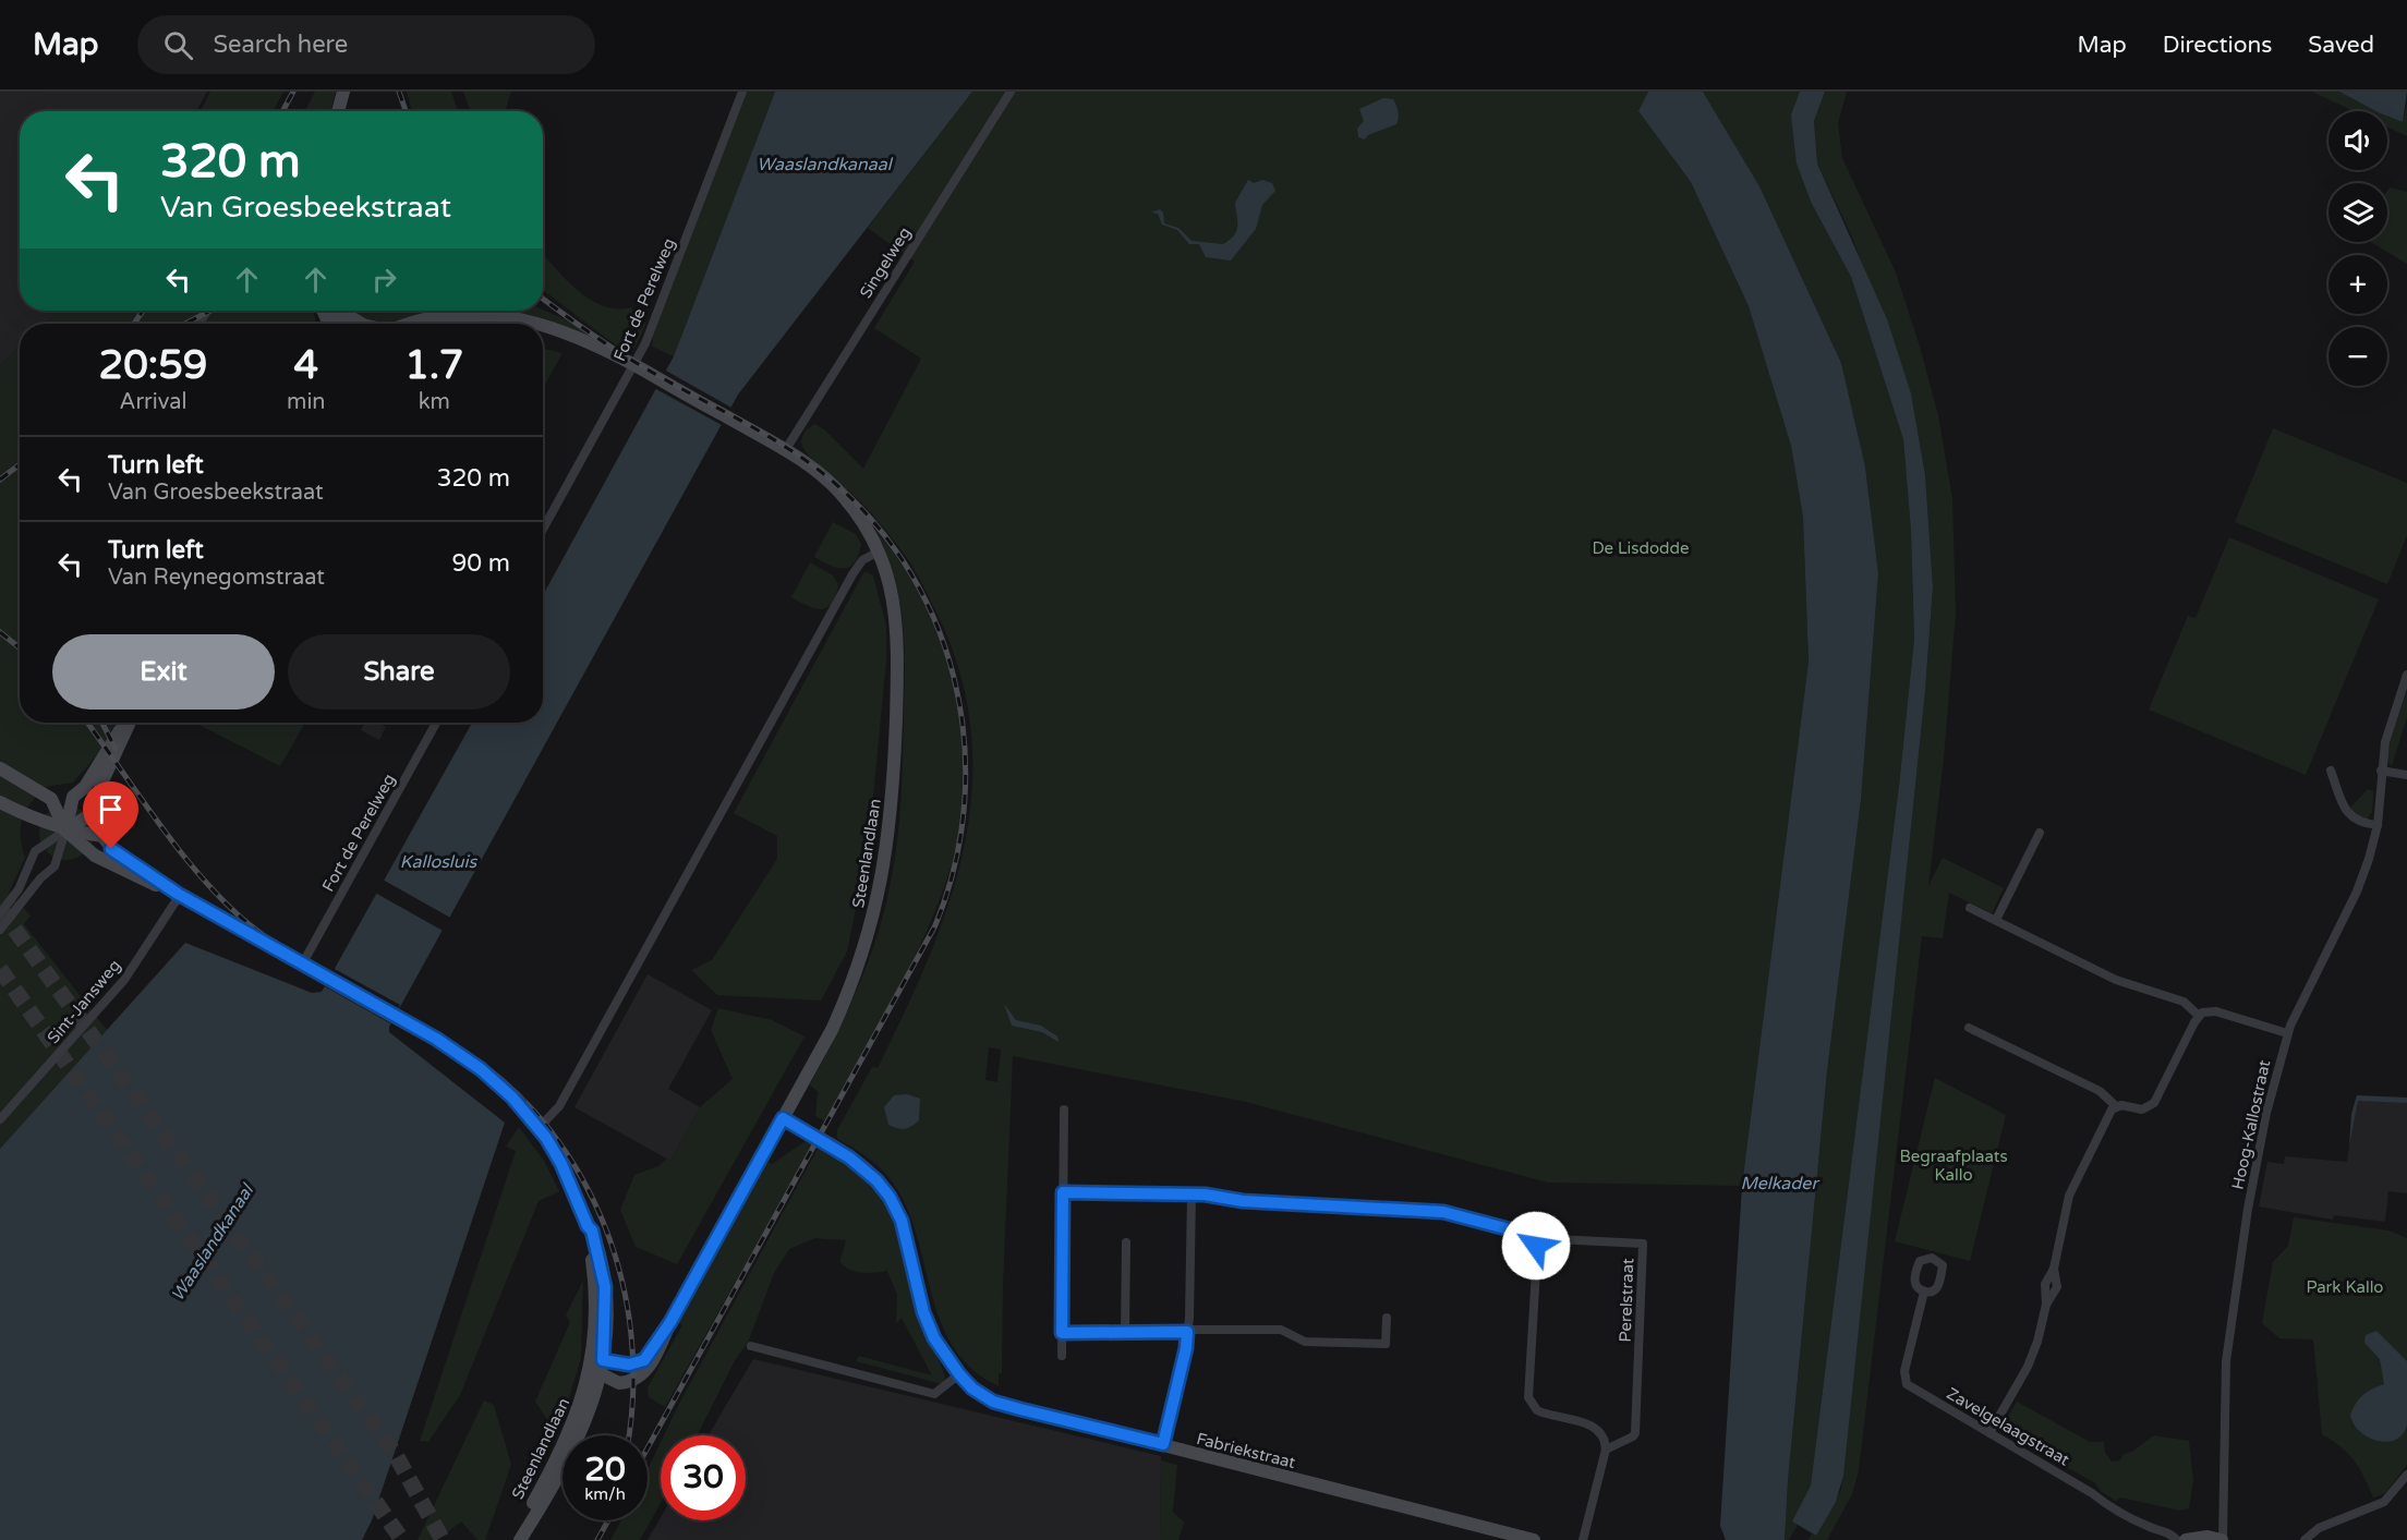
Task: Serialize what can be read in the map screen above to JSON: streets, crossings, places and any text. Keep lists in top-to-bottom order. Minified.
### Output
{"streets":{"main road":["Steenlandlaan","Fabriekstraat"],"street":["Singelweg","Fort de Perelweg","Sint-Jansweg","Hoog-Kallostraat","Perelstraat","Zavelgelaagstraat"]},"crossings":[["Singelweg","Steenlandlaan"],["Fort de Perelweg","Steenlandlaan"],["Steenlandlaan","Fabriekstraat"]],"water":["Waaslandkanaal","Kallosluis","Melkader"],"parks":["De Lisdodde","Begraafplaats Kallo","Park Kallo"],"page":{"header":"Map","search":"Search here","nav":["Map","Directions","Saved"],"map_buttons":["+","−"],"turn":["320 m","Van Groesbeekstraat"],"eta":["20:59","Arrival","4","min","1.7","km"],"list":[{"name":"Turn left","note":"Van Groesbeekstraat","value":"320 m"},{"name":"Turn left","note":"Van Reynegomstraat","value":"90 m"}],"buttons":["Exit","Share"],"speed":"20 km/h","limit":"30"}}
